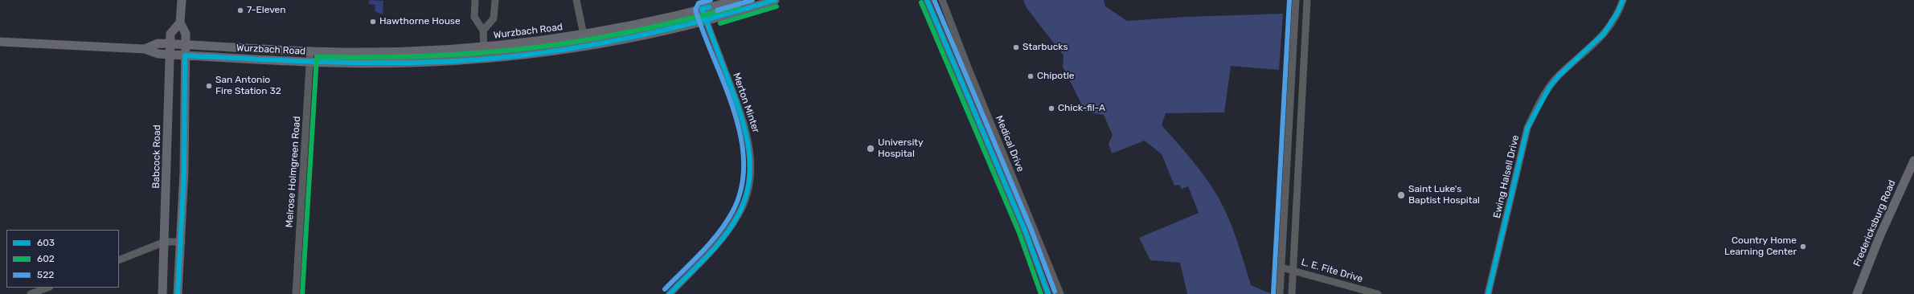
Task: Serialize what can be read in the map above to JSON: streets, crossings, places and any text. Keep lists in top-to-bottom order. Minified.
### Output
{"streets":{"main road":["Wurzbach Road","Babcock Road","Fredericksburg Road"],"street":["Merton Minter","Medical Drive","Melrose Holmgreen Road","Ewing Halsell Drive","L. E. Fite Drive"]},"crossings":[["Wurzbach Road","Merton Minter"],["Wurzbach Road","Babcock Road"],["Wurzbach Road","Melrose Holmgreen Road"]],"places":["7-Eleven","Hawthorne House","Starbucks","Chipotle","San Antonio Fire Station 32","Chick-fil-A","University Hospital","Saint Luke's Baptist Hospital","Country Home Learning Center"],"lines":["transit line 603","transit line 522","transit line 602"],"legend":["603","602","522"]}
